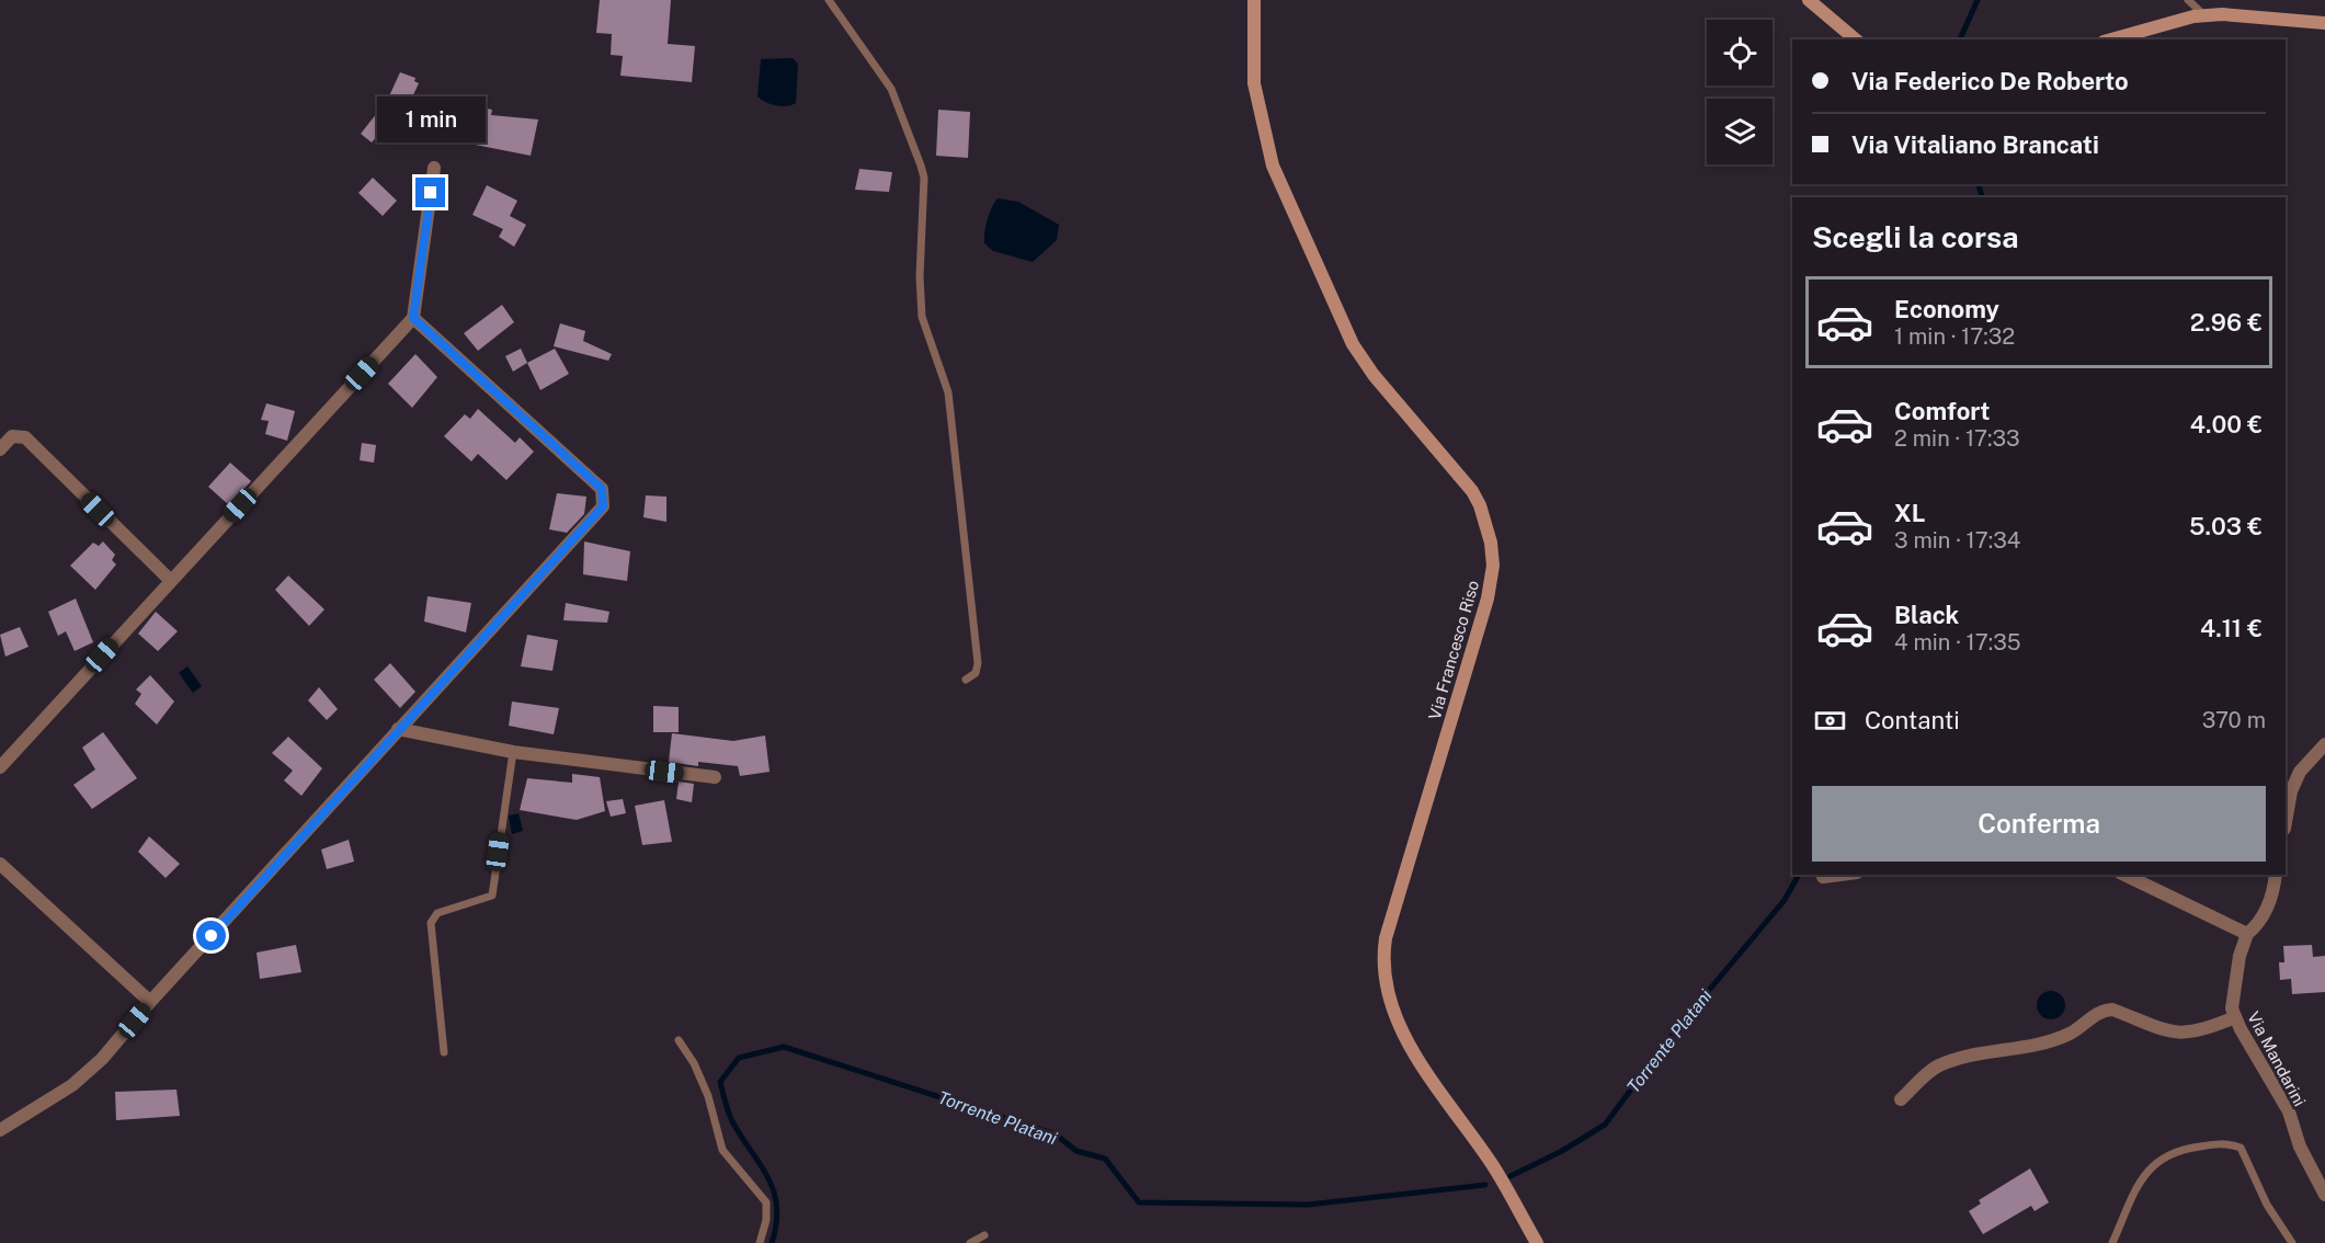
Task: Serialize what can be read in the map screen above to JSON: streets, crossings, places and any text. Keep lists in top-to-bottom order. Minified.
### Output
{"streets":{"street":["Via Francesco Riso","Via Mandarini"]},"water":["Torrente Platani"],"page":{"banner":["Via Federico De Roberto","Via Vitaliano Brancati"],"bubble":"1 min","heading":"Scegli la corsa","list":[{"name":"Economy","note":"1 min · 17:32","value":"2.96 €"},{"name":"Comfort","note":"2 min · 17:33","value":"4.00 €"},{"name":"XL","note":"3 min · 17:34","value":"5.03 €"},{"name":"Black","note":"4 min · 17:35","value":"4.11 €"}],"pay":["Contanti","370 m"],"buttons":"Conferma"}}
